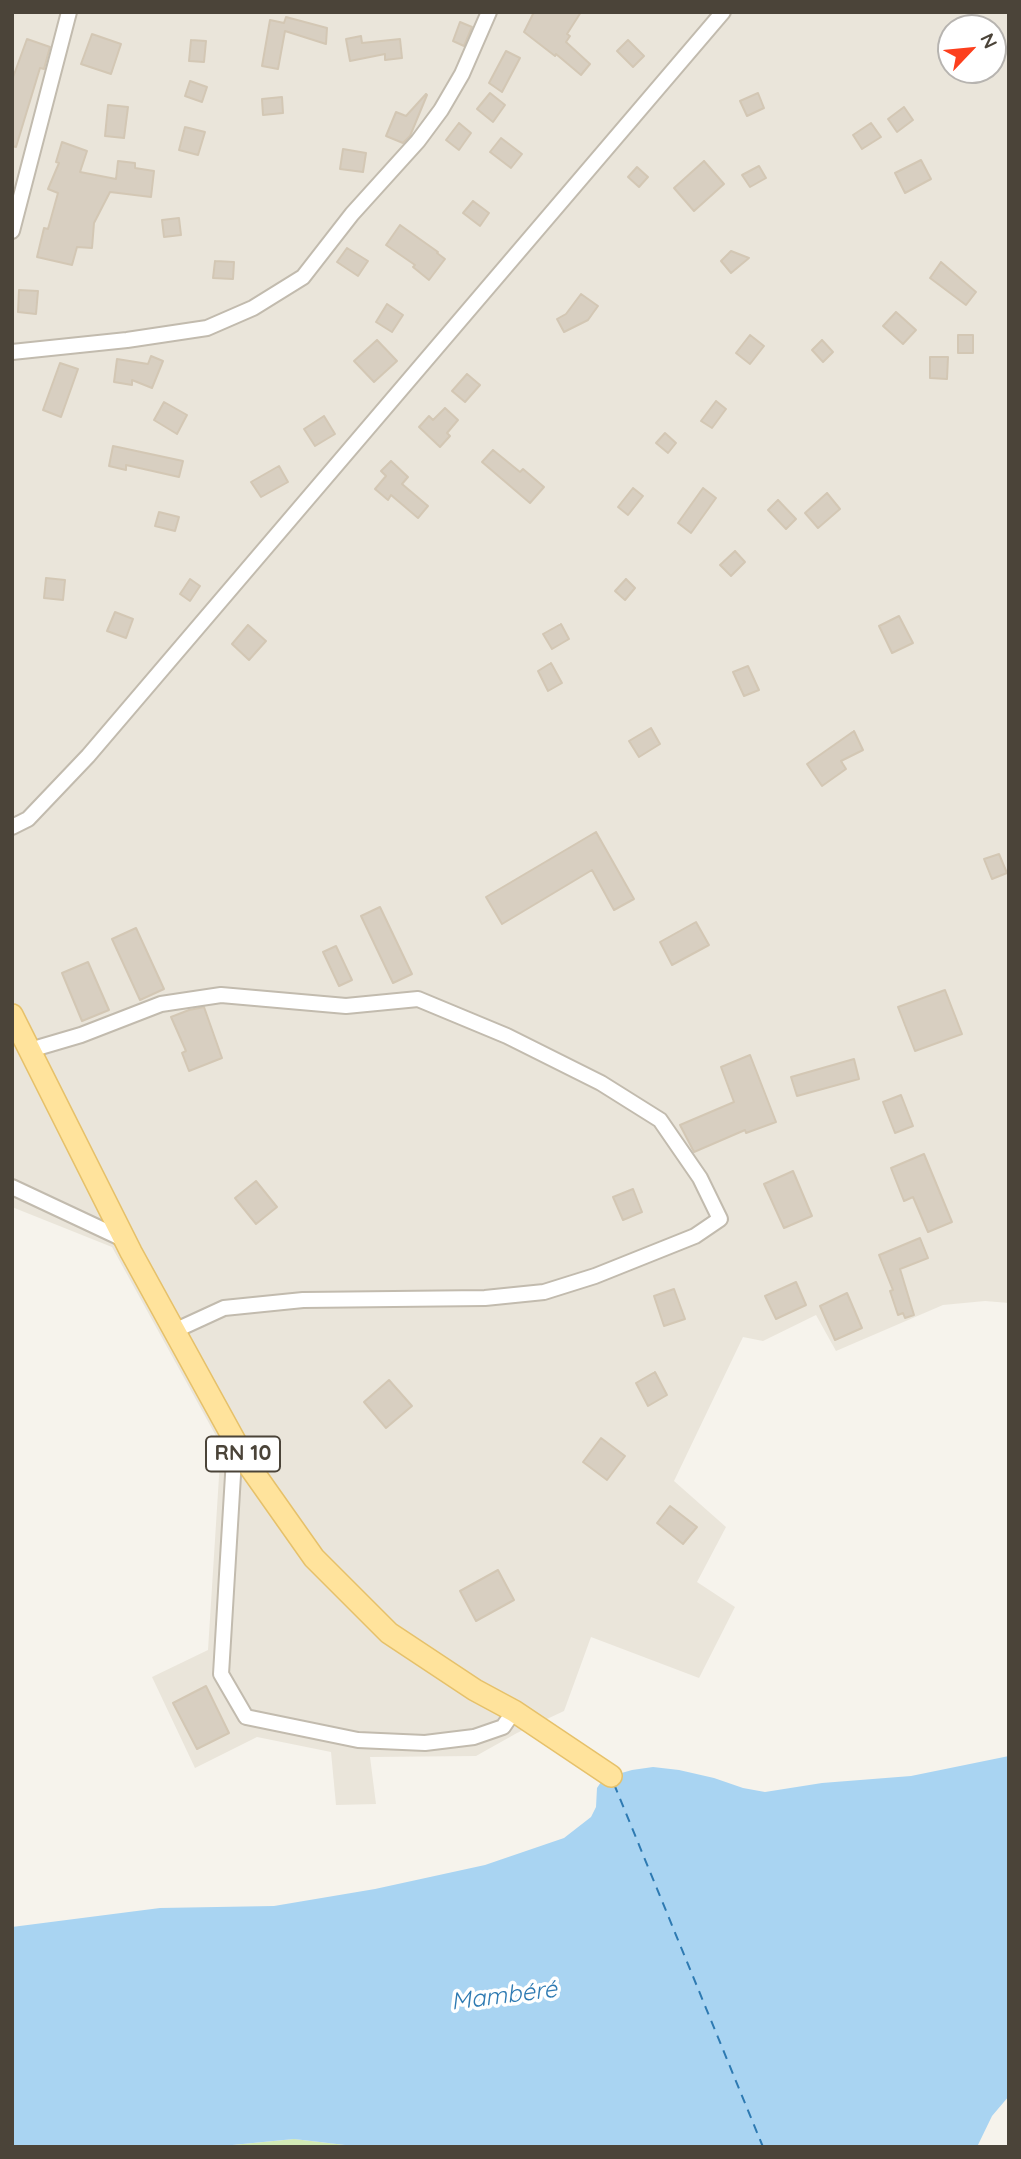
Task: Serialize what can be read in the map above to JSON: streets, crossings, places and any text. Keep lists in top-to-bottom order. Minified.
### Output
{"streets":{"main road":["RN 10"]},"water":["Mambéré"],"north":"top right"}
